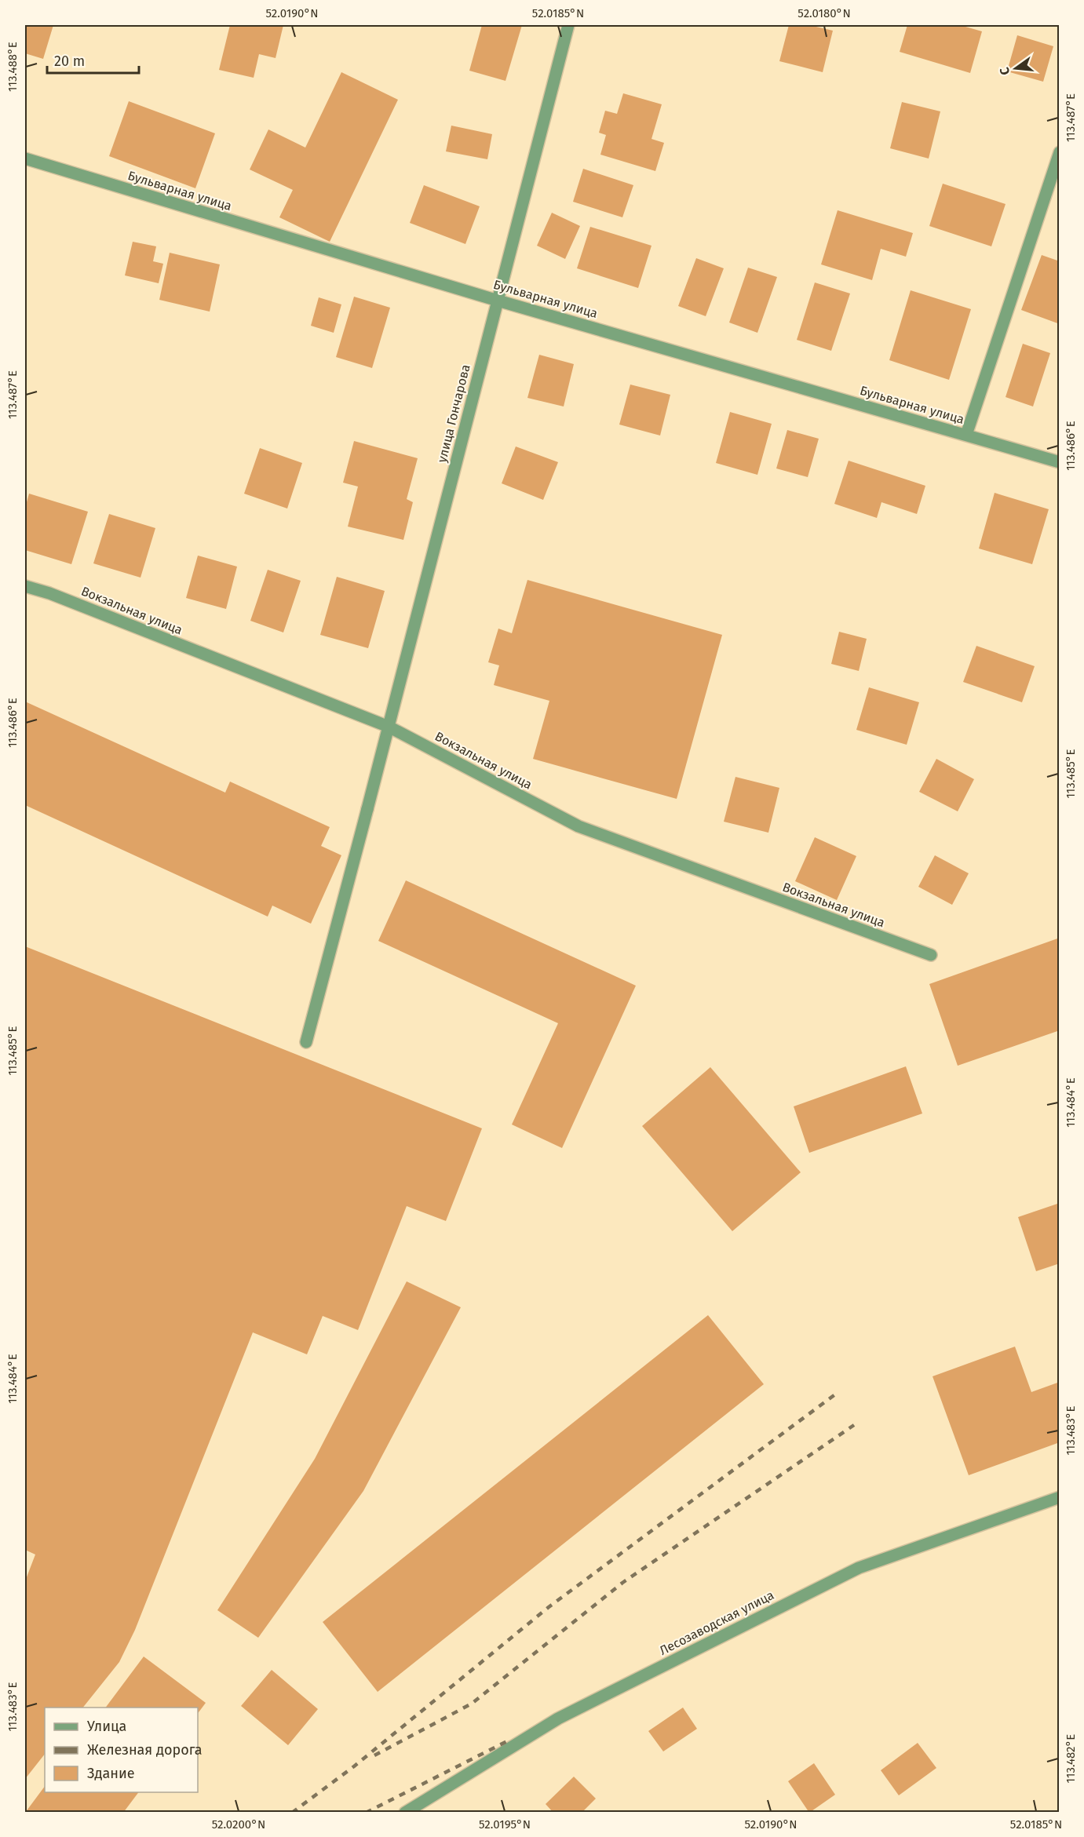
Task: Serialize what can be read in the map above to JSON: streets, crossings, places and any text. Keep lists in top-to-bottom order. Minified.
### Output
{"streets":{"street":["Бульварная улица","улица Гончарова","Вокзальная улица","Лесозаводская улица"]},"crossings":[["Бульварная улица","улица Гончарова"],["улица Гончарова","Вокзальная улица"]],"legend":["Улица","Железная дорога","Здание"],"scale_bar":"20 m","north":"left","coordinates":["52.0190°N","52.0185°N","52.0180°N","113.488°E","113.487°E","113.486°E","113.485°E","113.484°E","113.483°E","113.482°E","52.0200°N","52.0195°N"]}
